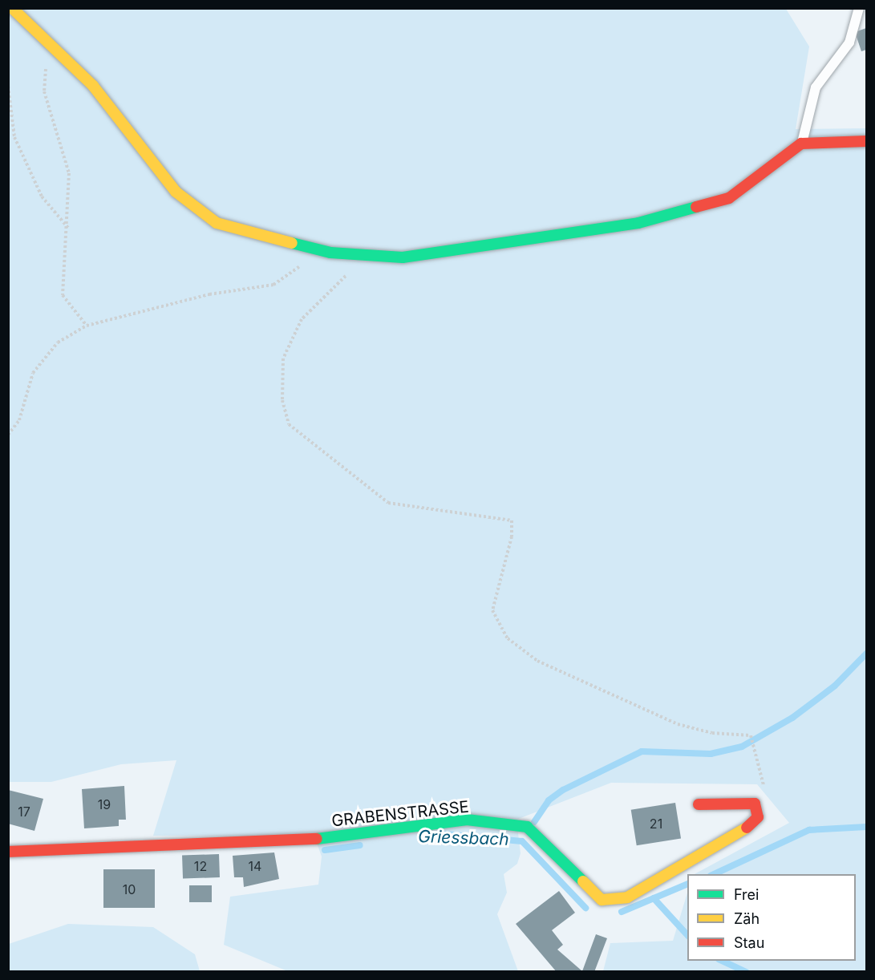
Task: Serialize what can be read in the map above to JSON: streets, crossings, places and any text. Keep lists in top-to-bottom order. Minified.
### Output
{"streets":{"street":["GRABENSTRASSE"]},"water":["Griessbach"],"house_numbers":["19","17","21","12","14","10"],"legend":["Frei","Zäh","Stau"]}
